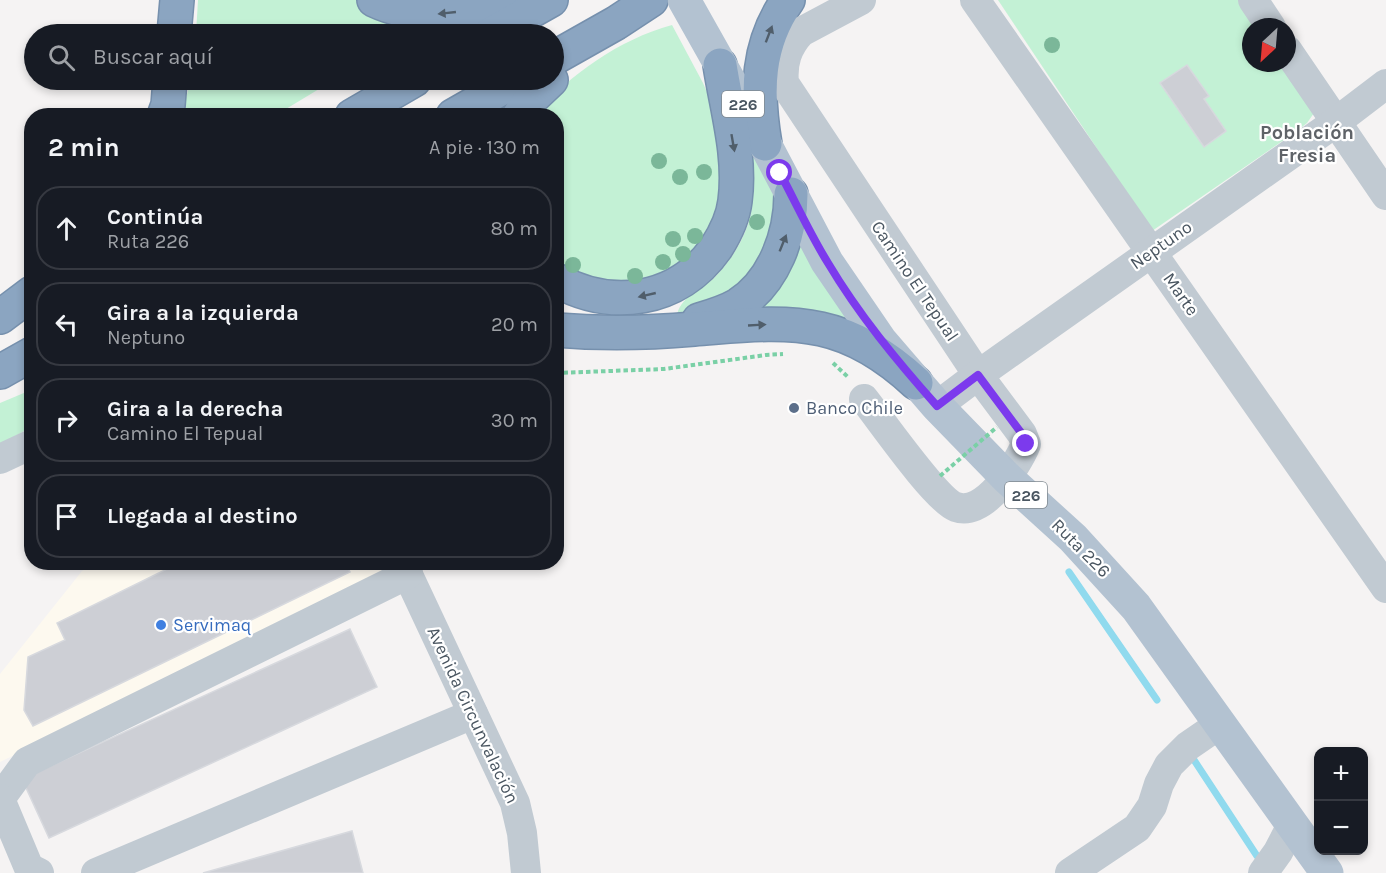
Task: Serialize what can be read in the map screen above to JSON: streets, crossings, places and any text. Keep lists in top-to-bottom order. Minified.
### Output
{"streets":{"main road":["226","Ruta 226"],"street":["Neptuno","Camino El Tepual","Marte","Avenida Circunvalación"]},"crossings":[["Neptuno","Camino El Tepual"],["Neptuno","Marte"],["Neptuno","Ruta 226"],["Camino El Tepual","Ruta 226"]],"districts":["Población Fresia"],"places":["Banco Chile","Servimaq"],"north":"bottom left","page":{"search":"Buscar aquí","heading":["2 min","A pie · 130 m"],"list":[["Continúa","Ruta 226","80 m"],["Gira a la izquierda","Neptuno","20 m"],["Gira a la derecha","Camino El Tepual","30 m"],"Llegada al destino"],"map_buttons":["+","−"]}}
